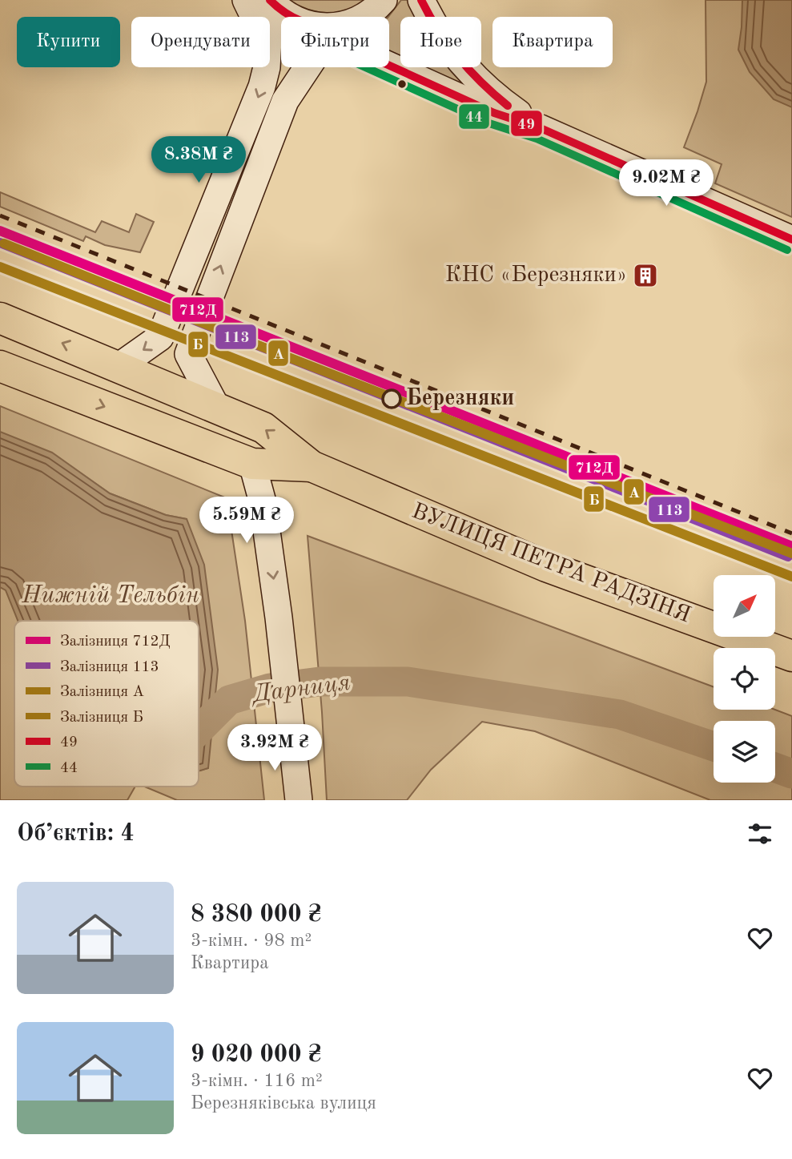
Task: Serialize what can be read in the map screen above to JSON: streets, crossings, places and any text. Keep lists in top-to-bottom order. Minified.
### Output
{"streets":{"main road":["ВУЛИЦЯ ПЕТРА РАДЗІНЯ"]},"water":["Нижній Тельбін","Дарниця"],"places":{"building":["КНС «Березняки»"],"other":["Березняки"]},"lines":["transit line 49","transit line 44","rail line 712Д","rail line 113","rail line A","rail line Б"],"legend":["Залізниця 712Д","Залізниця 113","Залізниця A","Залізниця Б","49","44"],"north":"top right","page":{"chip":["Купити","Орендувати","Фільтри","Нове","Квартира"],"price":["8.38M ₴","9.02M ₴","5.59M ₴","3.92M ₴"],"heading":"Об’єктів: 4","list":[{"name":"8 380 000 ₴","note":"3-кімн. · 98 m² · Квартира"},{"name":"9 020 000 ₴","note":"3-кімн. · 116 m² · Березняківська вулиця"}]}}
